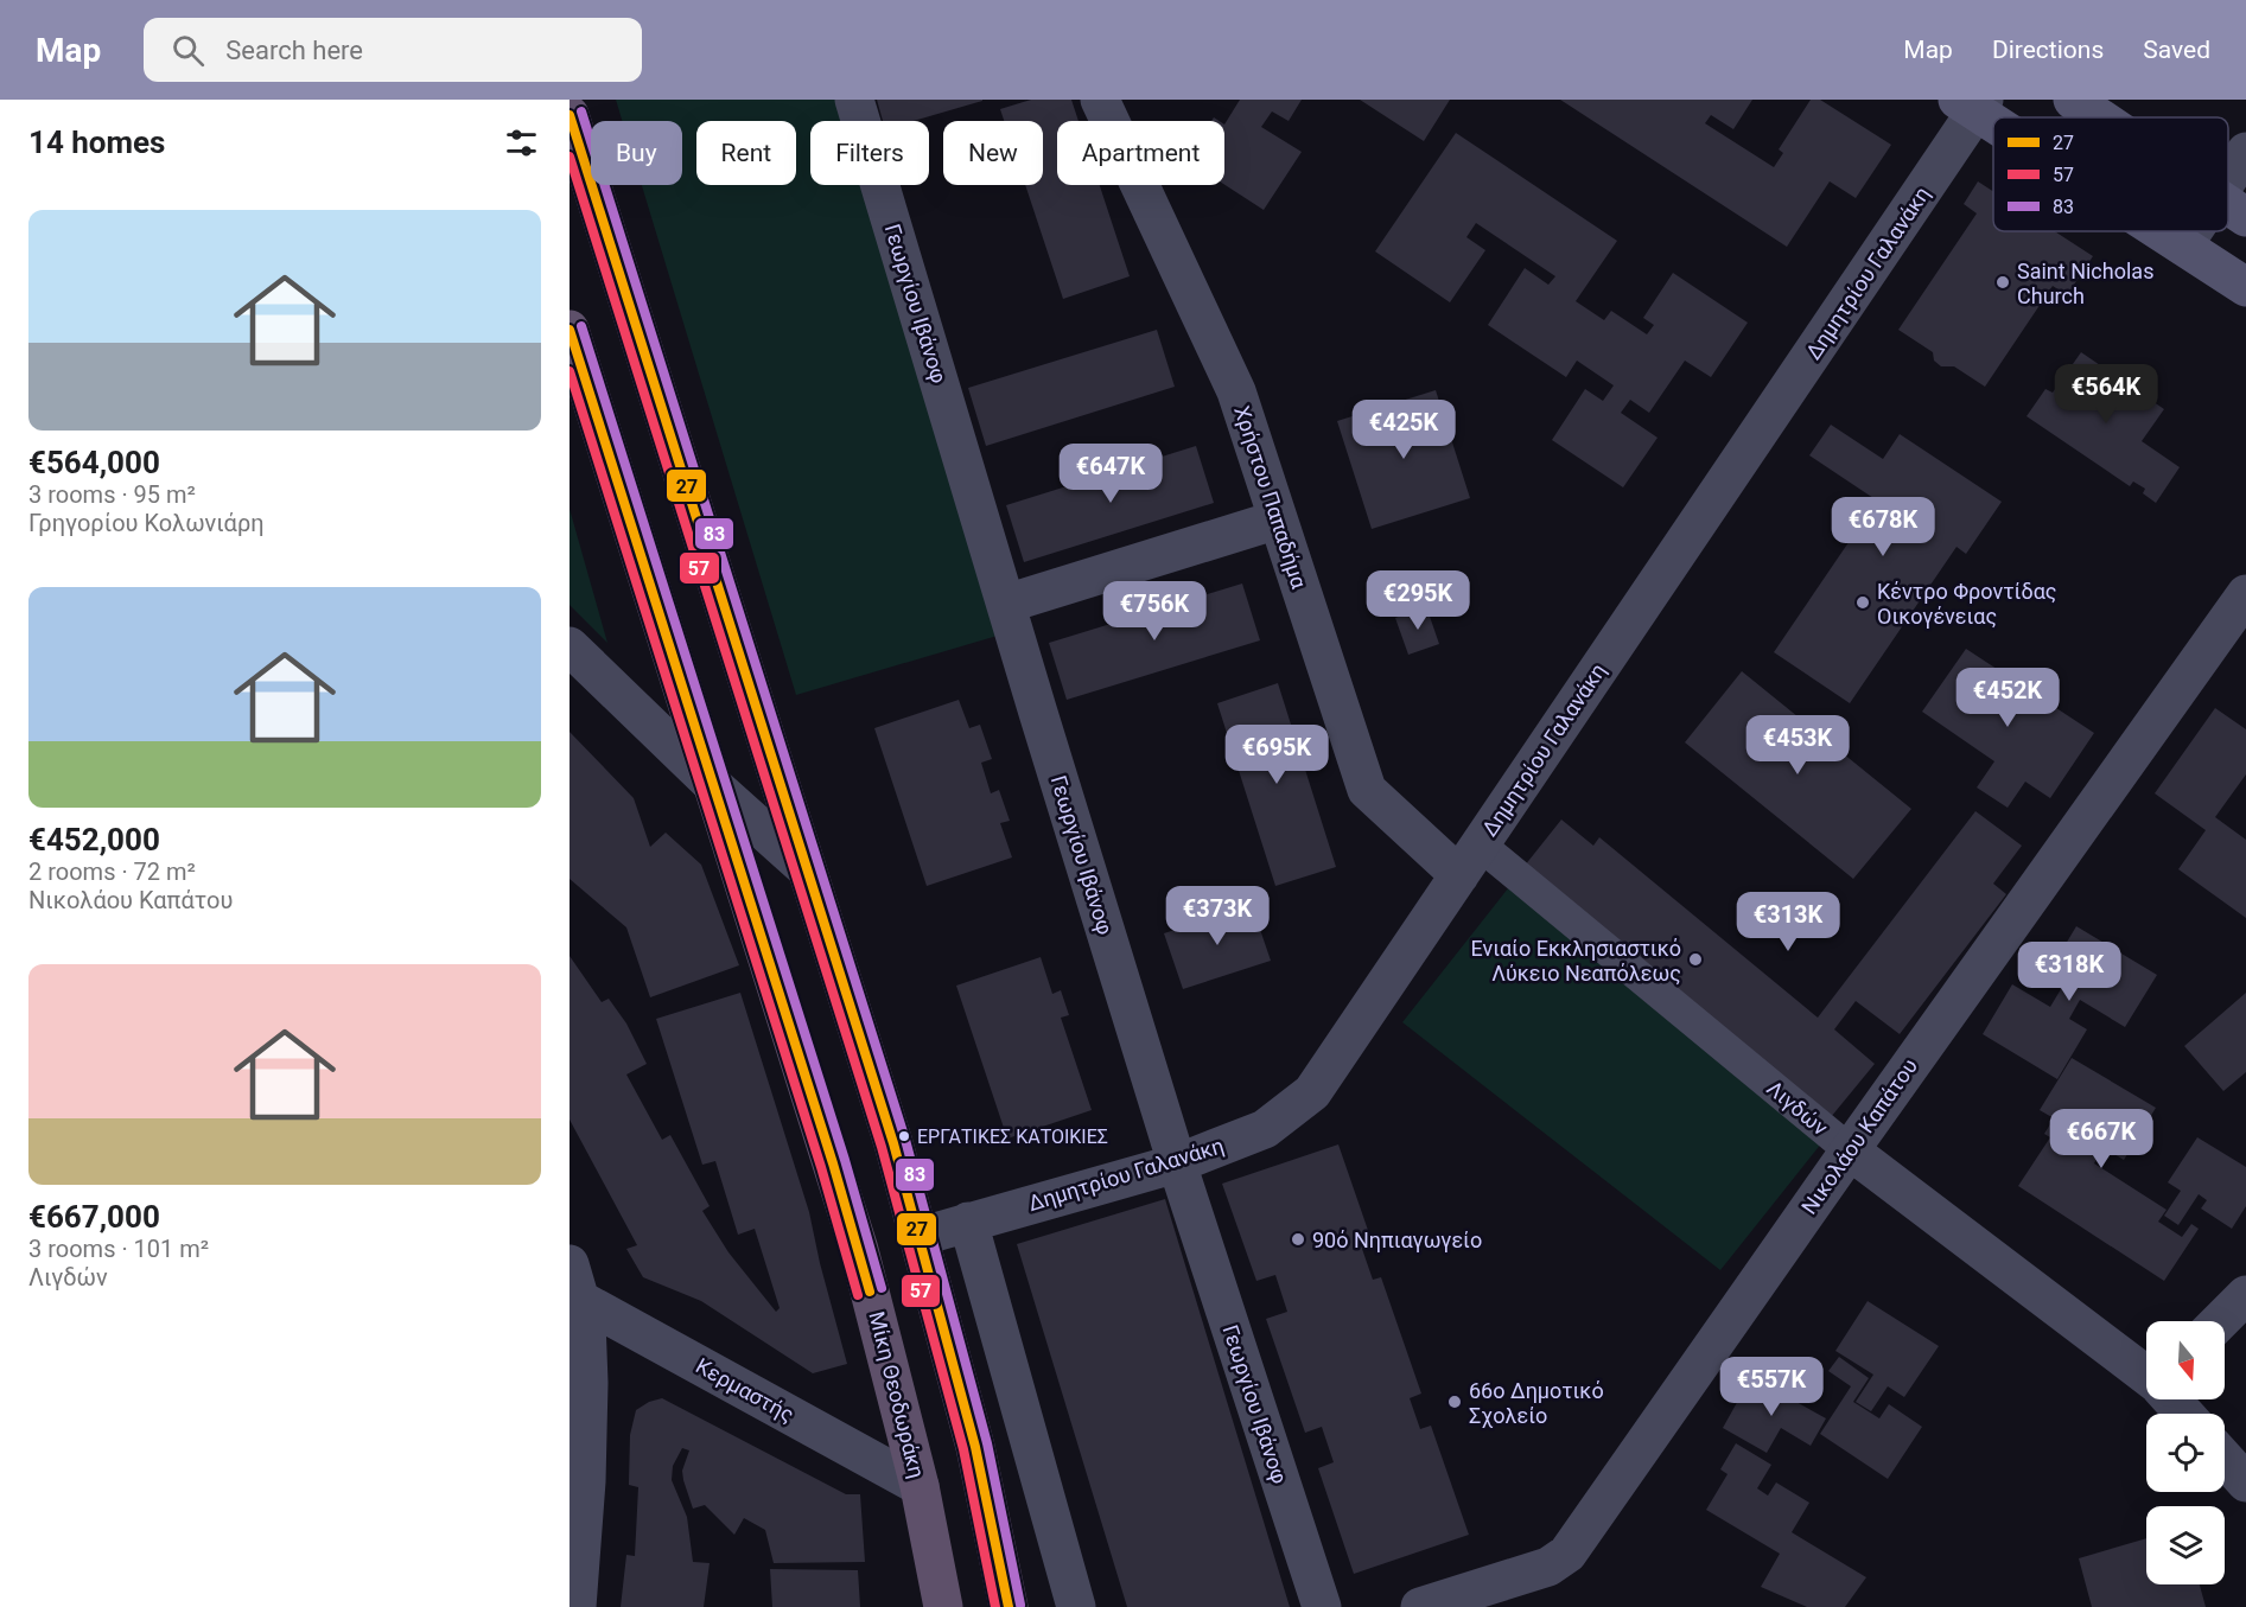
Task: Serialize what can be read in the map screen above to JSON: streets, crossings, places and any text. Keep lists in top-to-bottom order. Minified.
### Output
{"streets":{"highway":["Μίκη Θεοδωράκη"],"street":["Δημητρίου Γαλανάκη","Γεωργίου Ιβάνοφ","Χρήστου Παπαδήμα","Λιγδών","Νικολάου Καπάτου","Κερμαστής"]},"crossings":[["Δημητρίου Γαλανάκη","Γεωργίου Ιβάνοφ"],["Δημητρίου Γαλανάκη","Χρήστου Παπαδήμα"],["Δημητρίου Γαλανάκη","Λιγδών"],["Χρήστου Παπαδήμα","Λιγδών"],["Λιγδών","Νικολάου Καπάτου"],["Κερμαστής","Μίκη Θεοδωράκη"]],"places":["Saint Nicholas Church","Κέντρο Φροντίδας Οικογένειας","Ενιαίο Εκκλησιαστικό Λύκειο Νεαπόλεως","ΕΡΓΑΤΙΚΕΣ ΚΑΤΟΙΚΙΕΣ","90ό Νηπιαγωγείο","66ο Δημοτικό Σχολείο"],"lines":["transit line 83","transit line 27","transit line 57"],"legend":["27","57","83"],"north":"bottom","page":{"header":"Map","search":"Search here","nav":["Map","Directions","Saved"],"heading":"14 homes","chip":["Buy","Rent","Filters","New","Apartment"],"list":[{"name":"€564,000","note":"3 rooms · 95 m² · Γρηγορίου Κολωνιάρη"},{"name":"€452,000","note":"2 rooms · 72 m² · Νικολάου Καπάτου"},{"name":"€667,000","note":"3 rooms · 101 m² · Λιγδών"}],"price":["€564K","€425K","€647K","€678K","€295K","€756K","€452K","€453K","€695K","€373K","€313K","€318K","€667K","€557K"]}}
